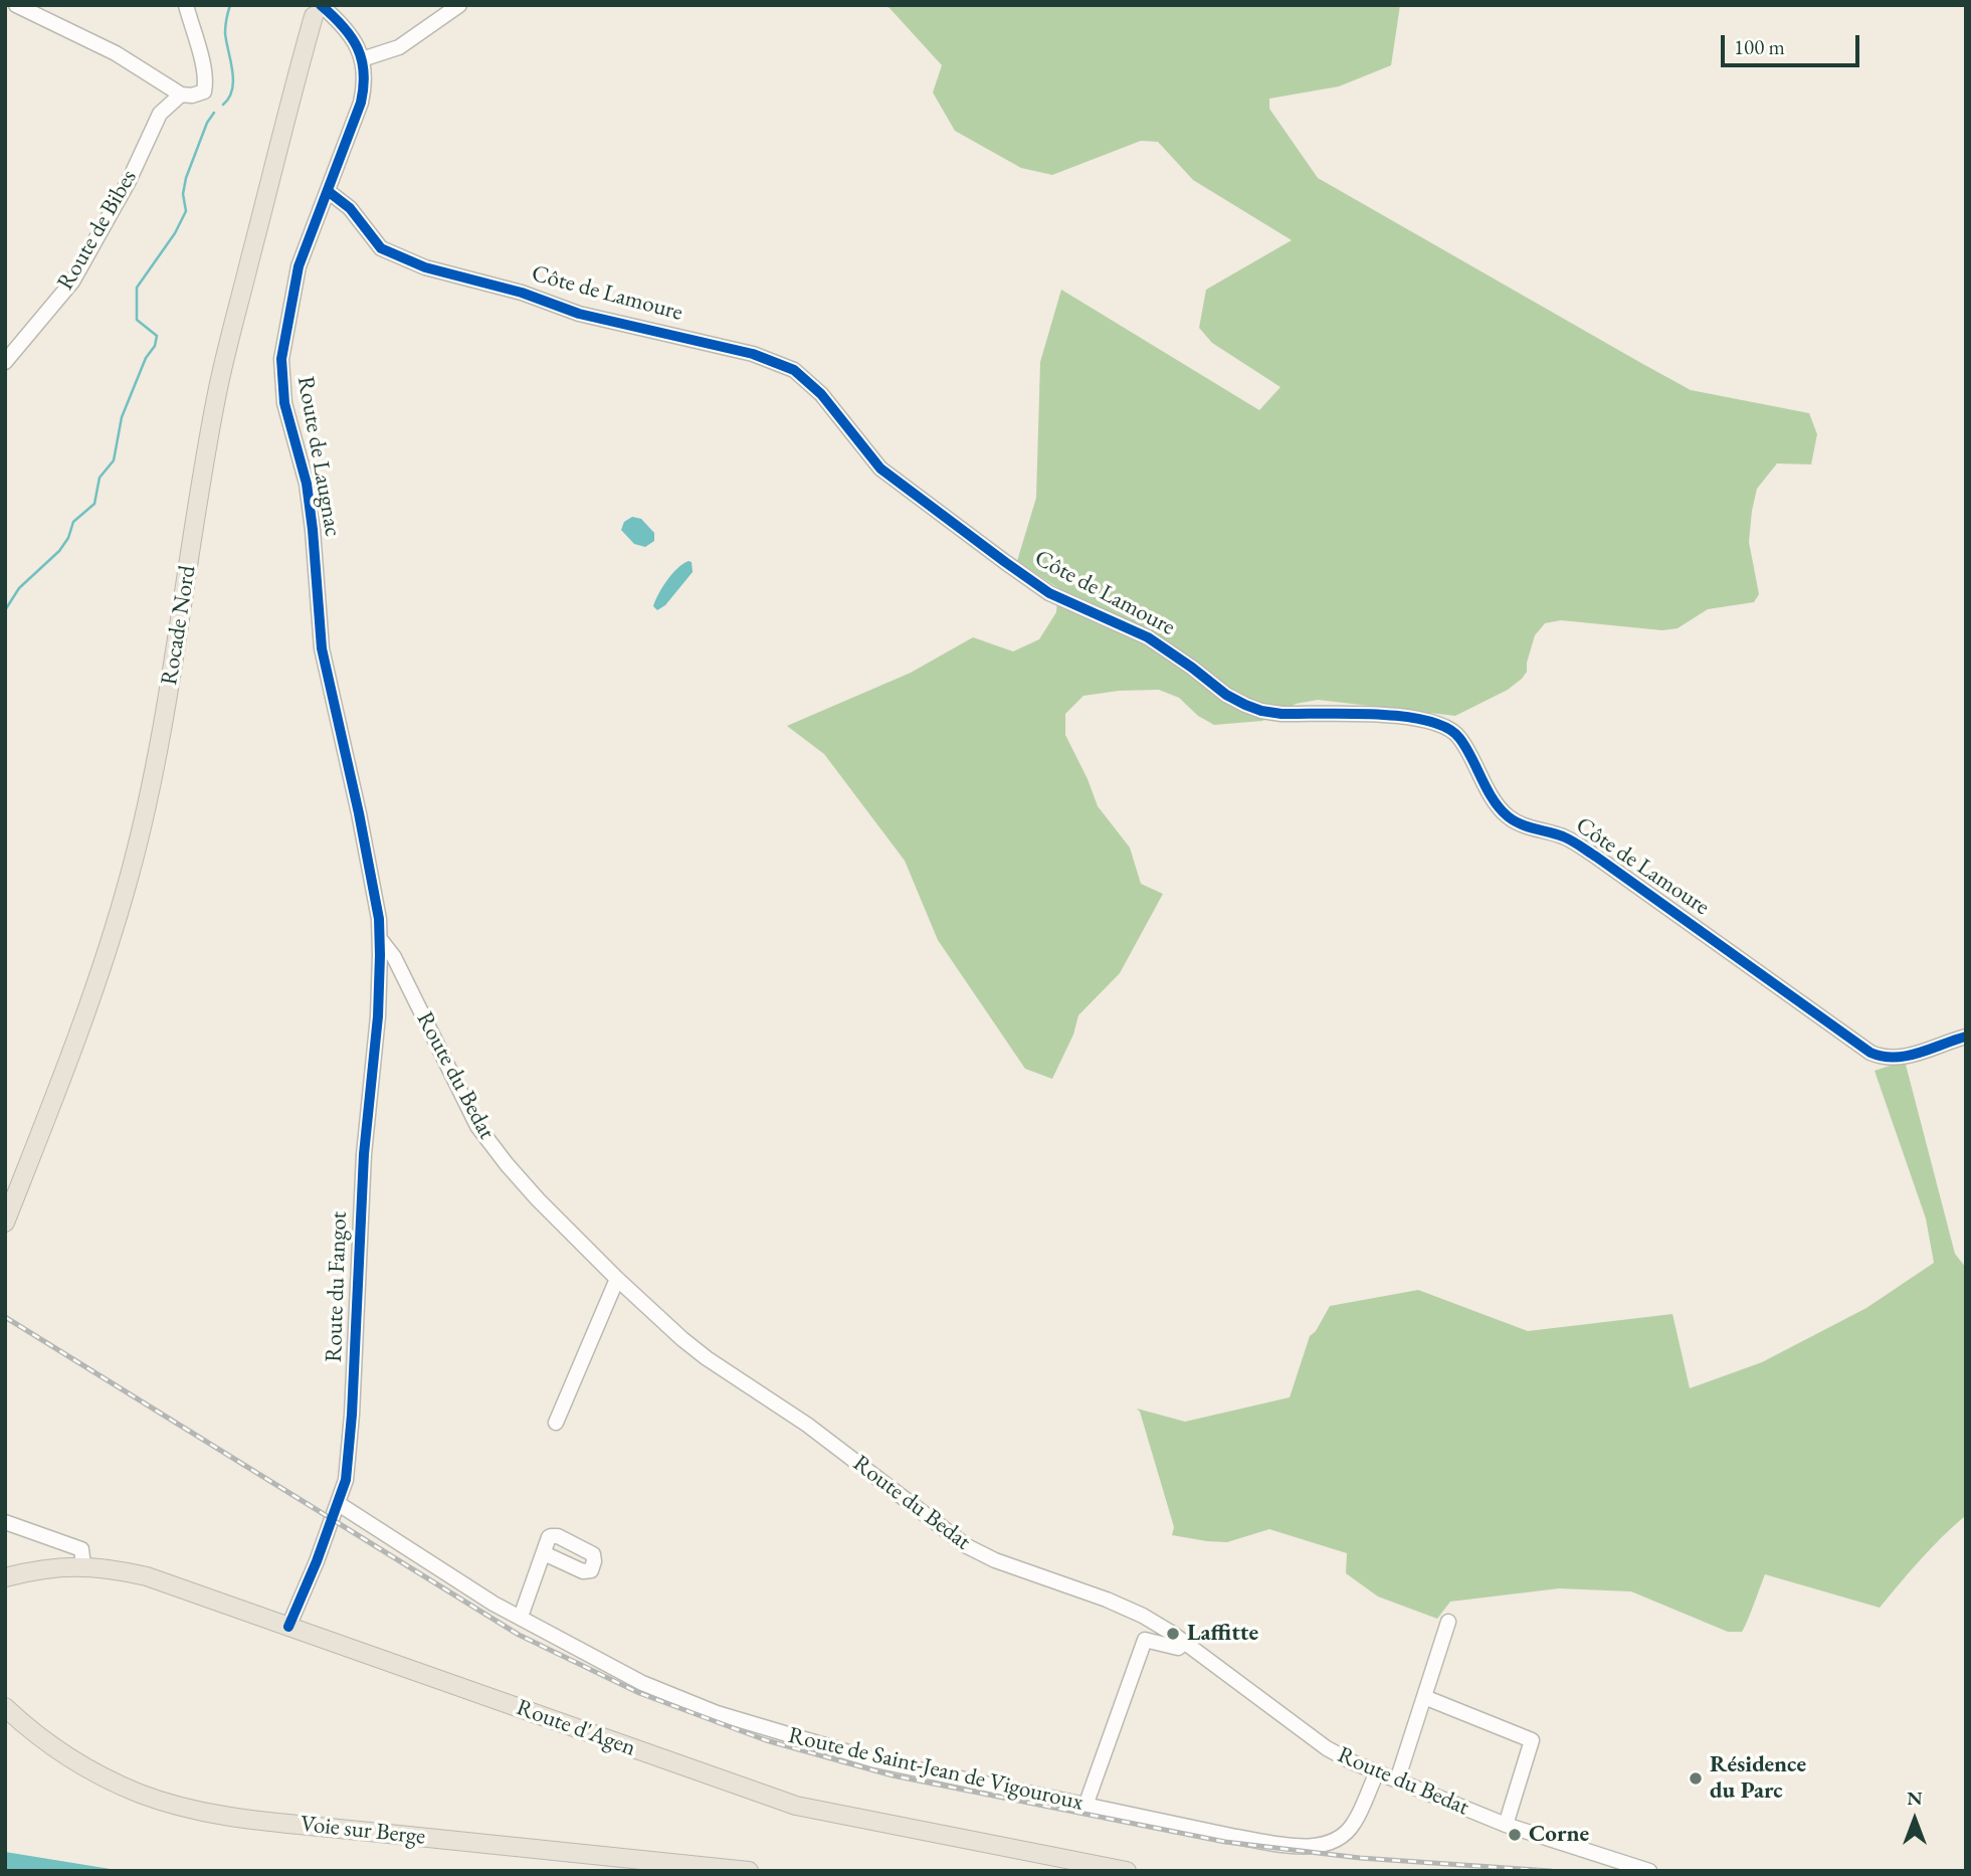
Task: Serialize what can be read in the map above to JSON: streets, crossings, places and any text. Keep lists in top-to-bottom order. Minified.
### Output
{"streets":{"main road":["Rocade Nord","Route d'Agen","Voie sur Berge"],"street":["Route de Bibes","Côte de Lamoure","Route de Laugnac","Route du Bedat","Route du Fangot","Route de Saint-Jean de Vigouroux"]},"crossings":[["Côte de Lamoure","Route de Laugnac"],["Route de Laugnac","Rocade Nord"],["Route de Laugnac","Route du Bedat"],["Route de Laugnac","Route du Fangot"],["Route du Bedat","Route du Fangot"],["Route du Bedat","Route de Saint-Jean de Vigouroux"],["Route du Fangot","Route d'Agen"],["Route du Fangot","Route de Saint-Jean de Vigouroux"]],"places":["Laffitte","Résidence du Parc","Corne"],"scale_bar":"100 m","north":"top"}
